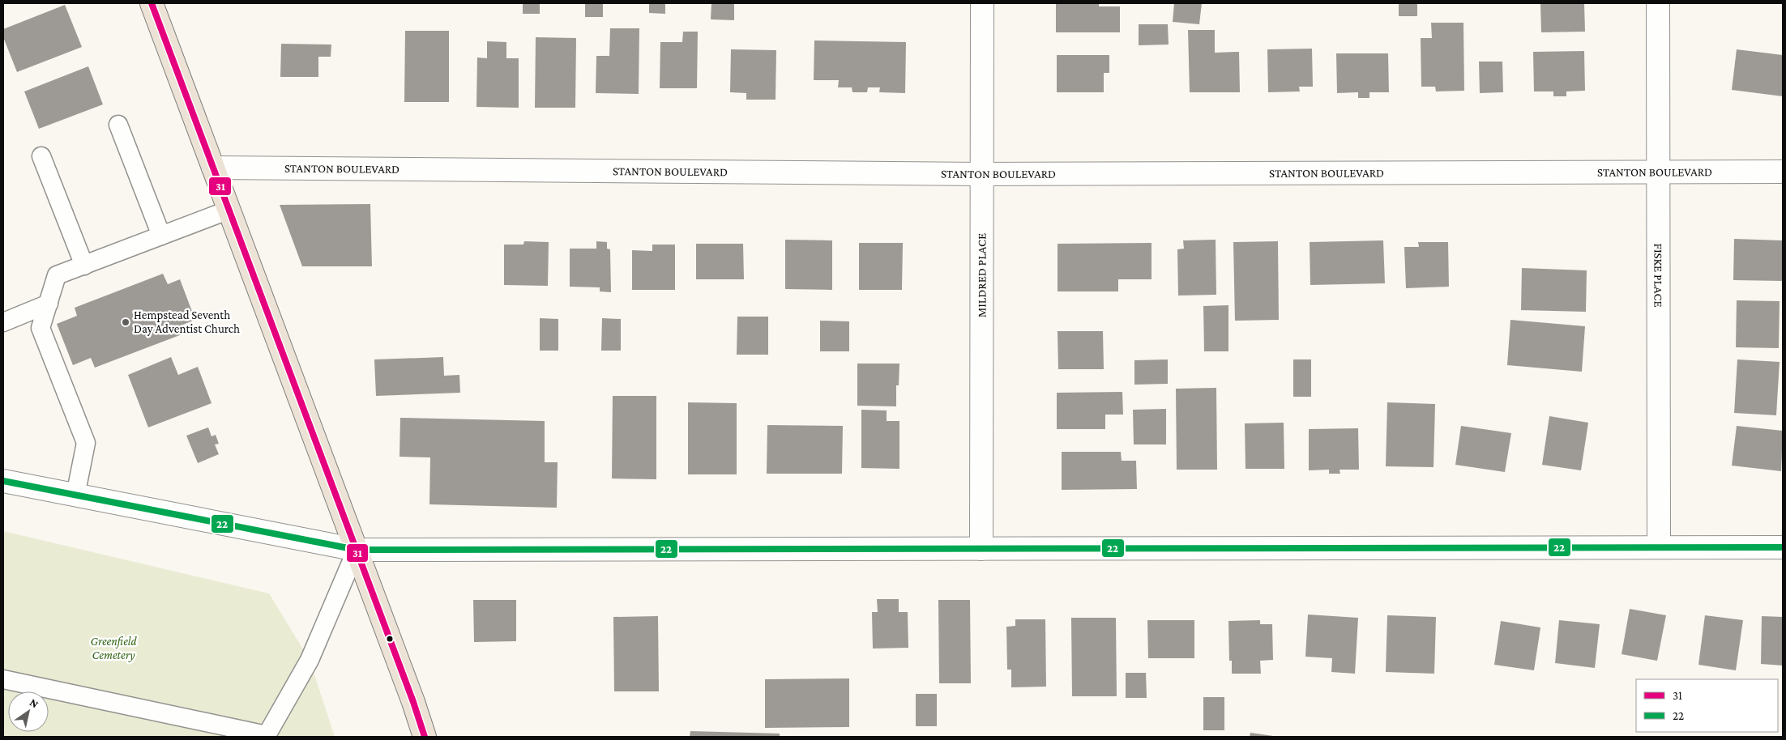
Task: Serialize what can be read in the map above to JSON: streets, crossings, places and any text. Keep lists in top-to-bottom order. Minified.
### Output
{"streets":{"street":["STANTON BOULEVARD","FISKE PLACE","MILDRED PLACE"]},"crossings":[["STANTON BOULEVARD","FISKE PLACE"],["STANTON BOULEVARD","MILDRED PLACE"]],"parks":["Greenfield Cemetery"],"places":["Hempstead Seventh Day Adventist Church"],"lines":["transit line 31","transit line 22"],"legend":["31","22"],"north":"top right"}
